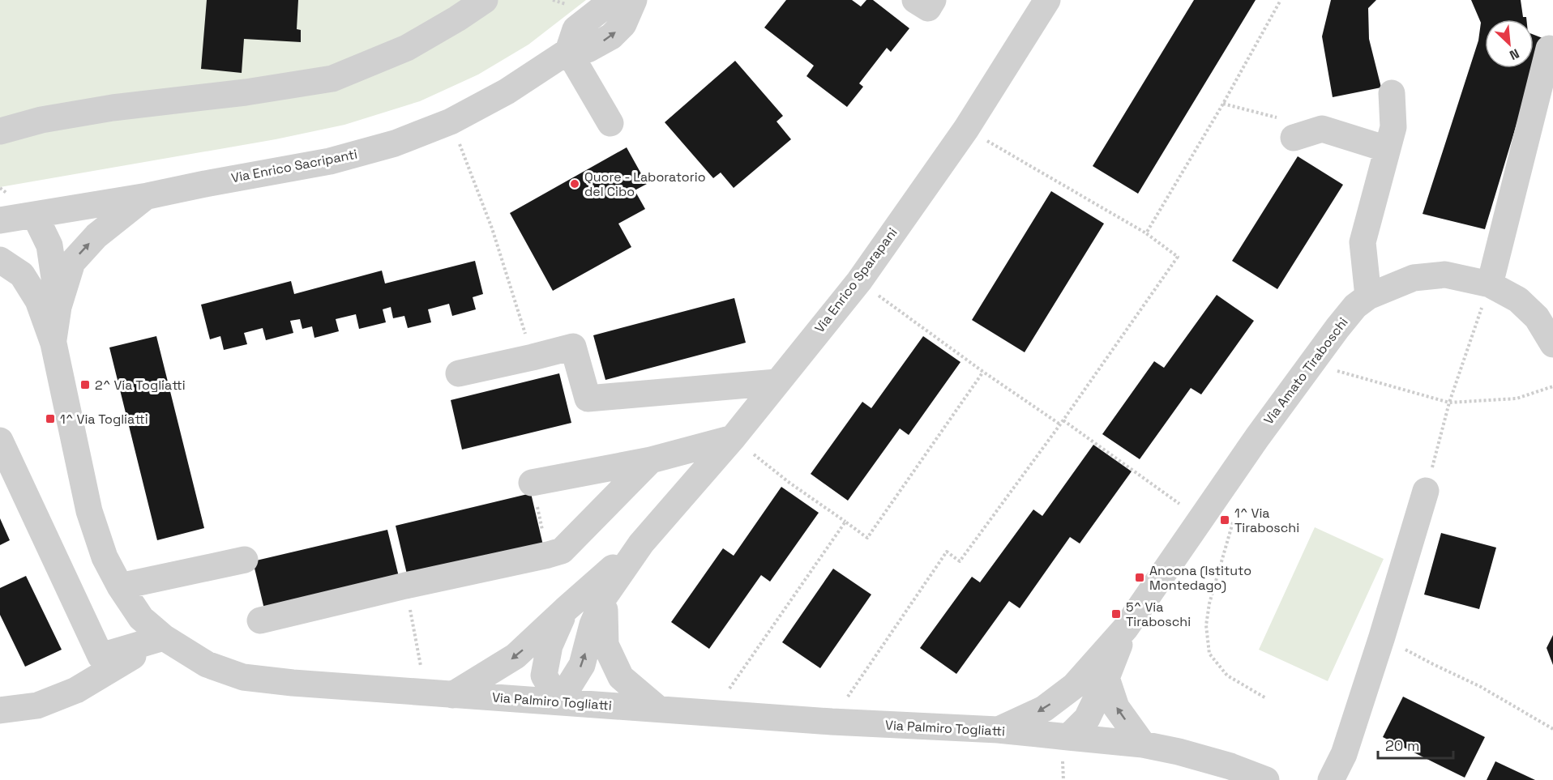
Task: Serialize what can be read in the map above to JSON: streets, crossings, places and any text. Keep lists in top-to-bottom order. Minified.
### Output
{"streets":{"street":["Via Enrico Sacripanti","Via Enrico Sparapani","Via Amato Tiraboschi","Via Palmiro Togliatti"]},"crossings":[["Via Enrico Sacripanti","Via Palmiro Togliatti"],["Via Enrico Sparapani","Via Palmiro Togliatti"],["Via Amato Tiraboschi","Via Palmiro Togliatti"]],"places":{"other":["Quore - Laboratorio del Cibo"],"transit":["2^ Via Togliatti","1^ Via Togliatti","1^ Via Tiraboschi","Ancona (Istituto Montedago)","5^ Via Tiraboschi"]},"scale_bar":"20 m","north":"bottom right"}
